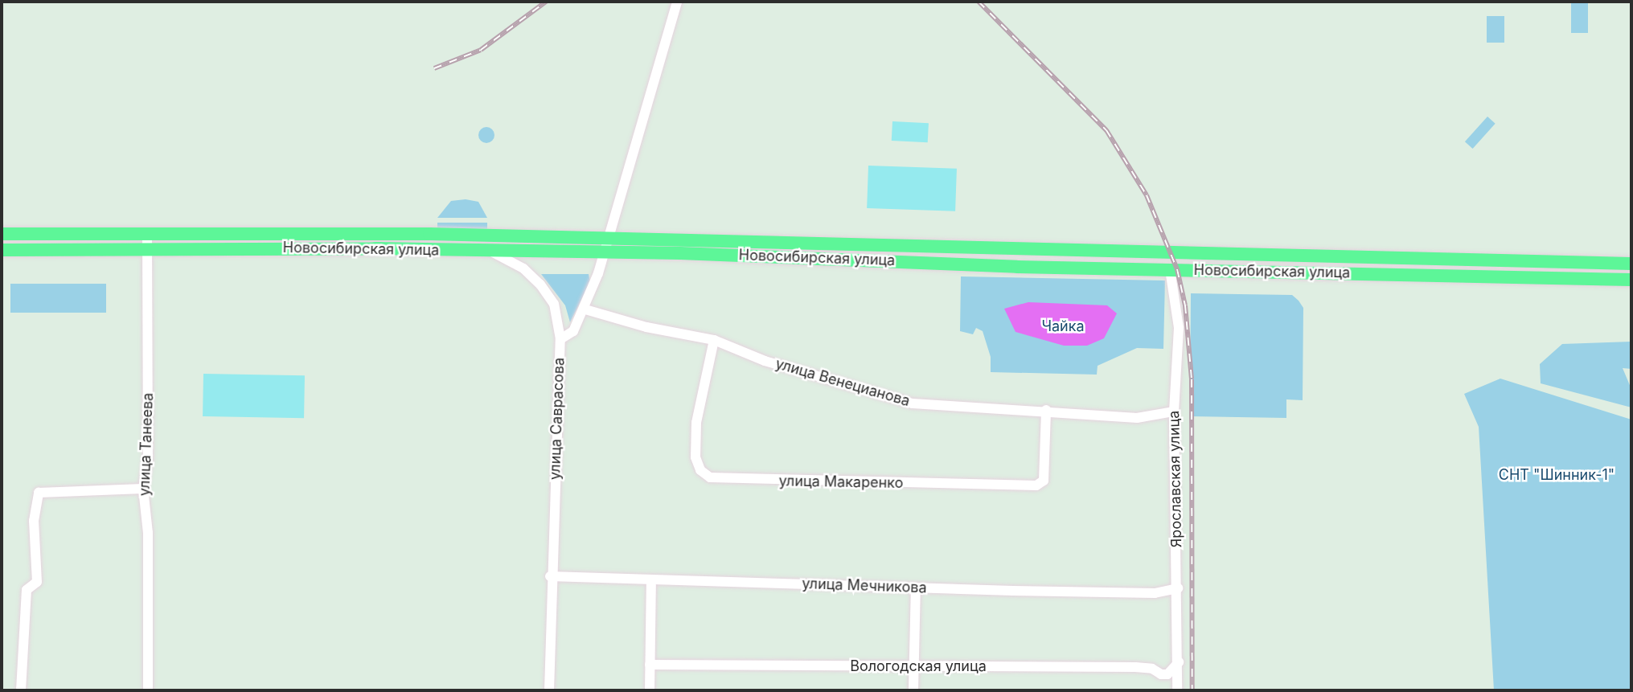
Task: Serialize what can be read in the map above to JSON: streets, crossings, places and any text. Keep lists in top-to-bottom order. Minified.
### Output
{"streets":{"main road":["Новосибирская улица"],"street":["улица Венецианова","улица Саврасова","улица Танеева","Ярославская улица","улица Макаренко","улица Мечникова","Вологодская улица"]},"crossings":[["Новосибирская улица","улица Саврасова"],["Новосибирская улица","улица Танеева"],["Новосибирская улица","Ярославская улица"],["улица Венецианова","улица Саврасова"],["улица Венецианова","Ярославская улица"],["улица Венецианова","улица Макаренко"],["улица Саврасова","улица Мечникова"],["Ярославская улица","улица Мечникова"],["Ярославская улица","Вологодская улица"]],"parks":["Чайка","СНТ \"Шинник-1\""]}
